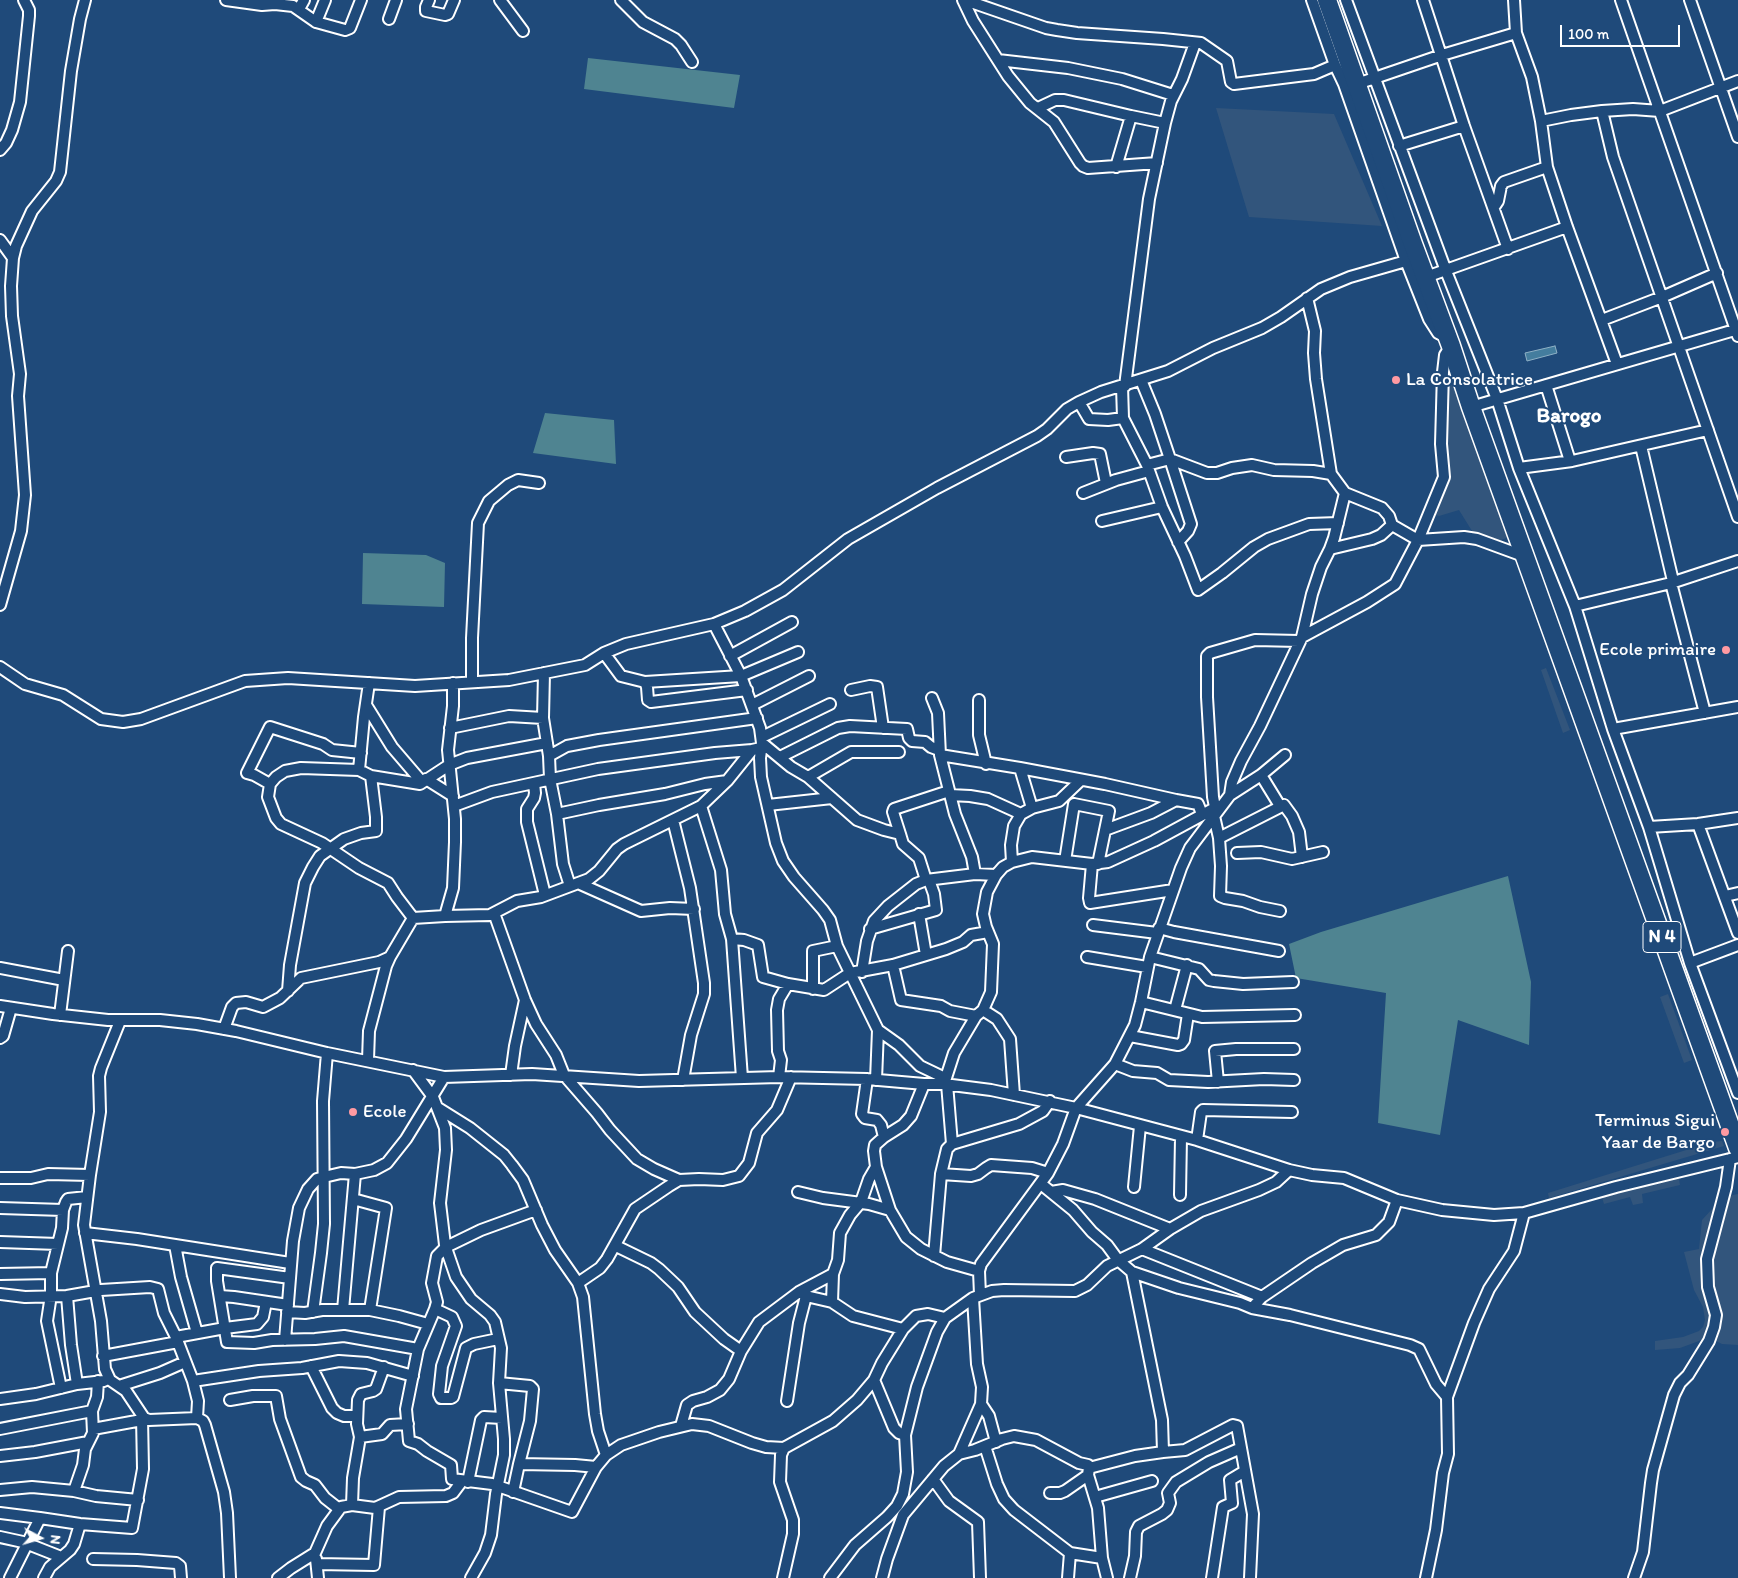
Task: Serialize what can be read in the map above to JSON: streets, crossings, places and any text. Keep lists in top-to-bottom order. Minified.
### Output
{"streets":{"highway":["N 4"]},"districts":["Barogo"],"places":["La Consolatrice","Ecole primaire","Ecole","Terminus Sigui Yaar de Bargo"],"scale_bar":"100 m","north":"right"}
